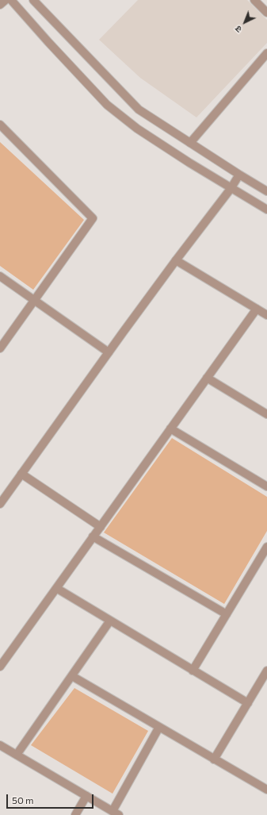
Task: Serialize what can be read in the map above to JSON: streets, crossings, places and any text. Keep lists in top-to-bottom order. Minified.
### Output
{"scale_bar":"50 m","north":"bottom left"}
